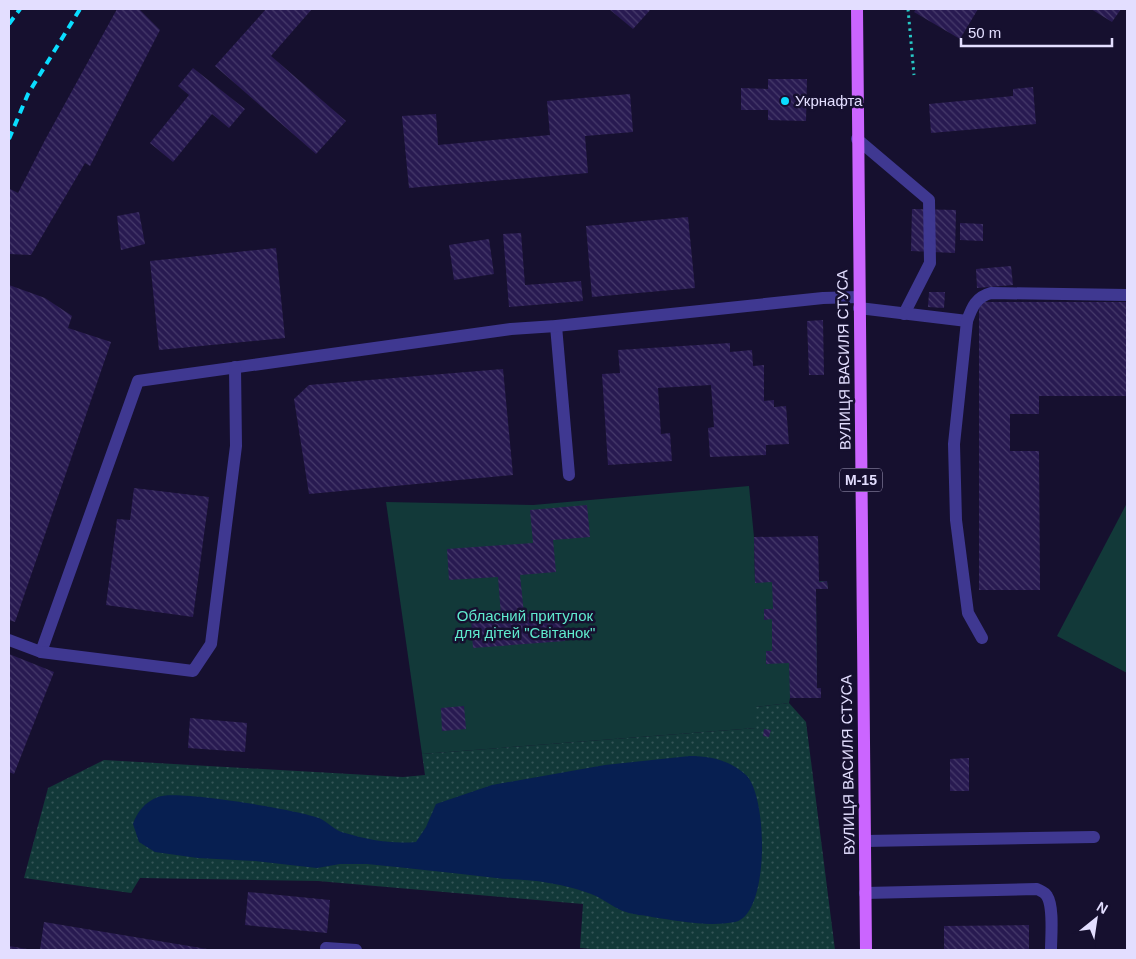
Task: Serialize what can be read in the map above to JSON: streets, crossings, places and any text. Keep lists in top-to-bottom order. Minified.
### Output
{"streets":{"main road":["ВУЛИЦЯ ВАСИЛЯ СТУСА","М-15"]},"parks":["Обласний притулок для дітей \"Світанок\""],"places":["Укрнафта"],"scale_bar":"50 m","north":"top right"}
